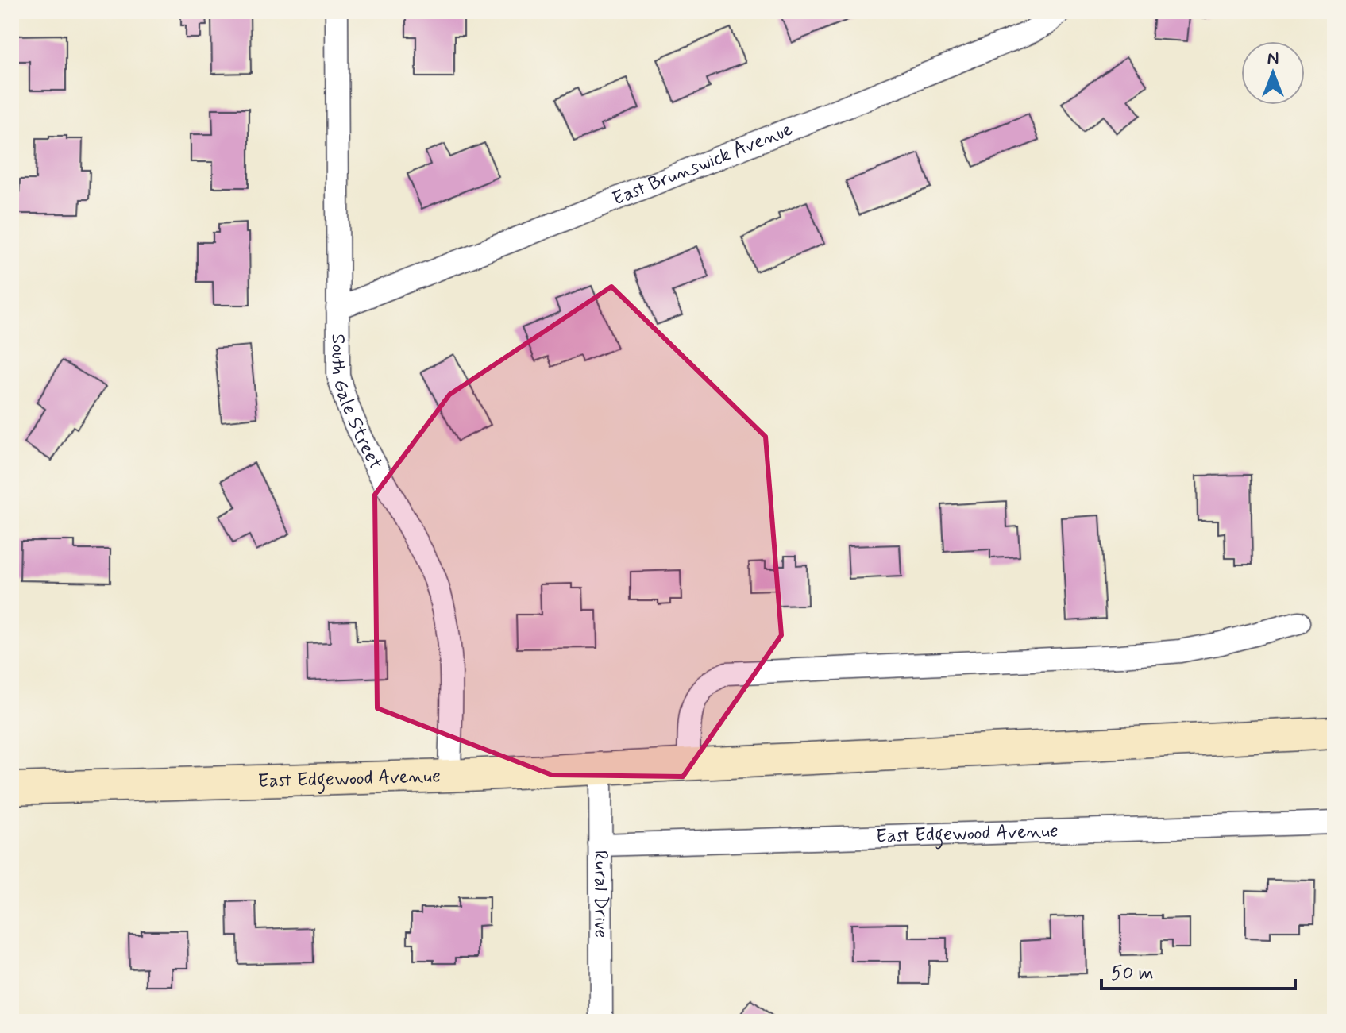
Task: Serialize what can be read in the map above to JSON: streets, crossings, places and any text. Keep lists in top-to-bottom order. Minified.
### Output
{"streets":{"main road":["East Edgewood Avenue"],"street":["East Brunswick Avenue","South Gale Street","Rural Drive"]},"crossings":[["East Brunswick Avenue","South Gale Street"],["South Gale Street","East Edgewood Avenue"],["East Edgewood Avenue","Rural Drive"]],"scale_bar":"50 m","north":"top"}
